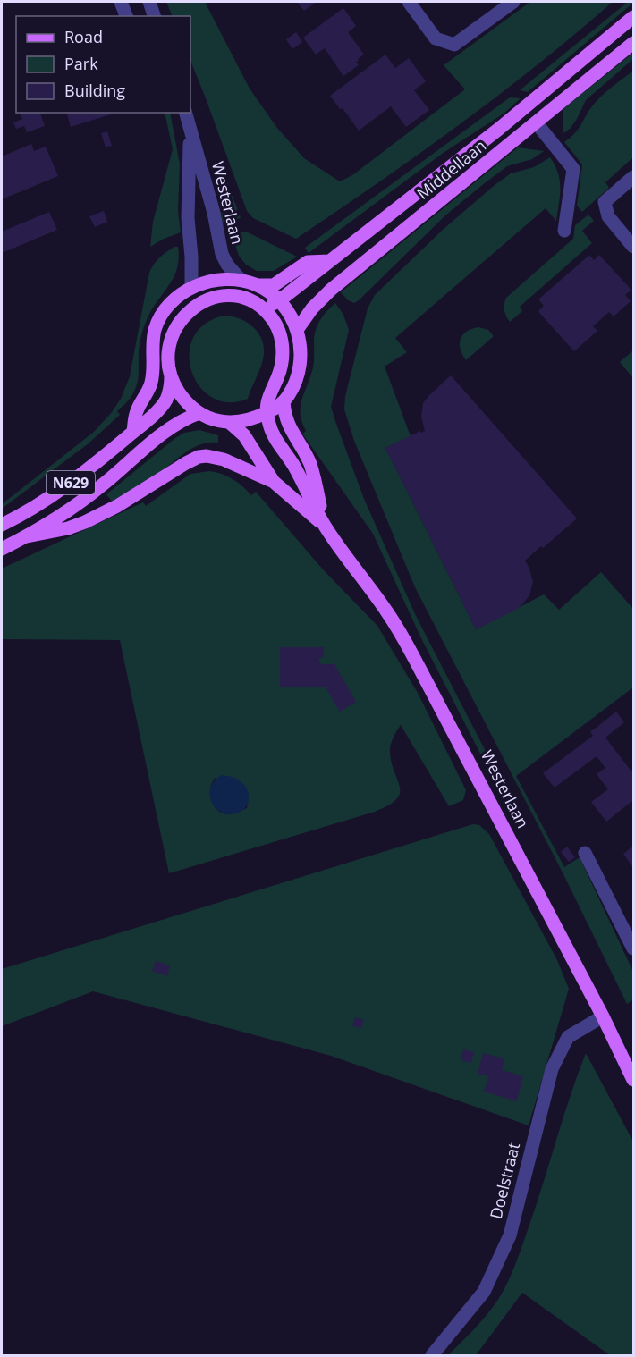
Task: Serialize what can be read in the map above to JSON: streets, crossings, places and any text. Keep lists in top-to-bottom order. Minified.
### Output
{"streets":{"main road":["Middellaan","Westerlaan","N629"],"street":["Doelstraat"]},"crossings":[["Westerlaan","N629"],["Westerlaan","Doelstraat"]],"legend":["Road","Park","Building"]}
